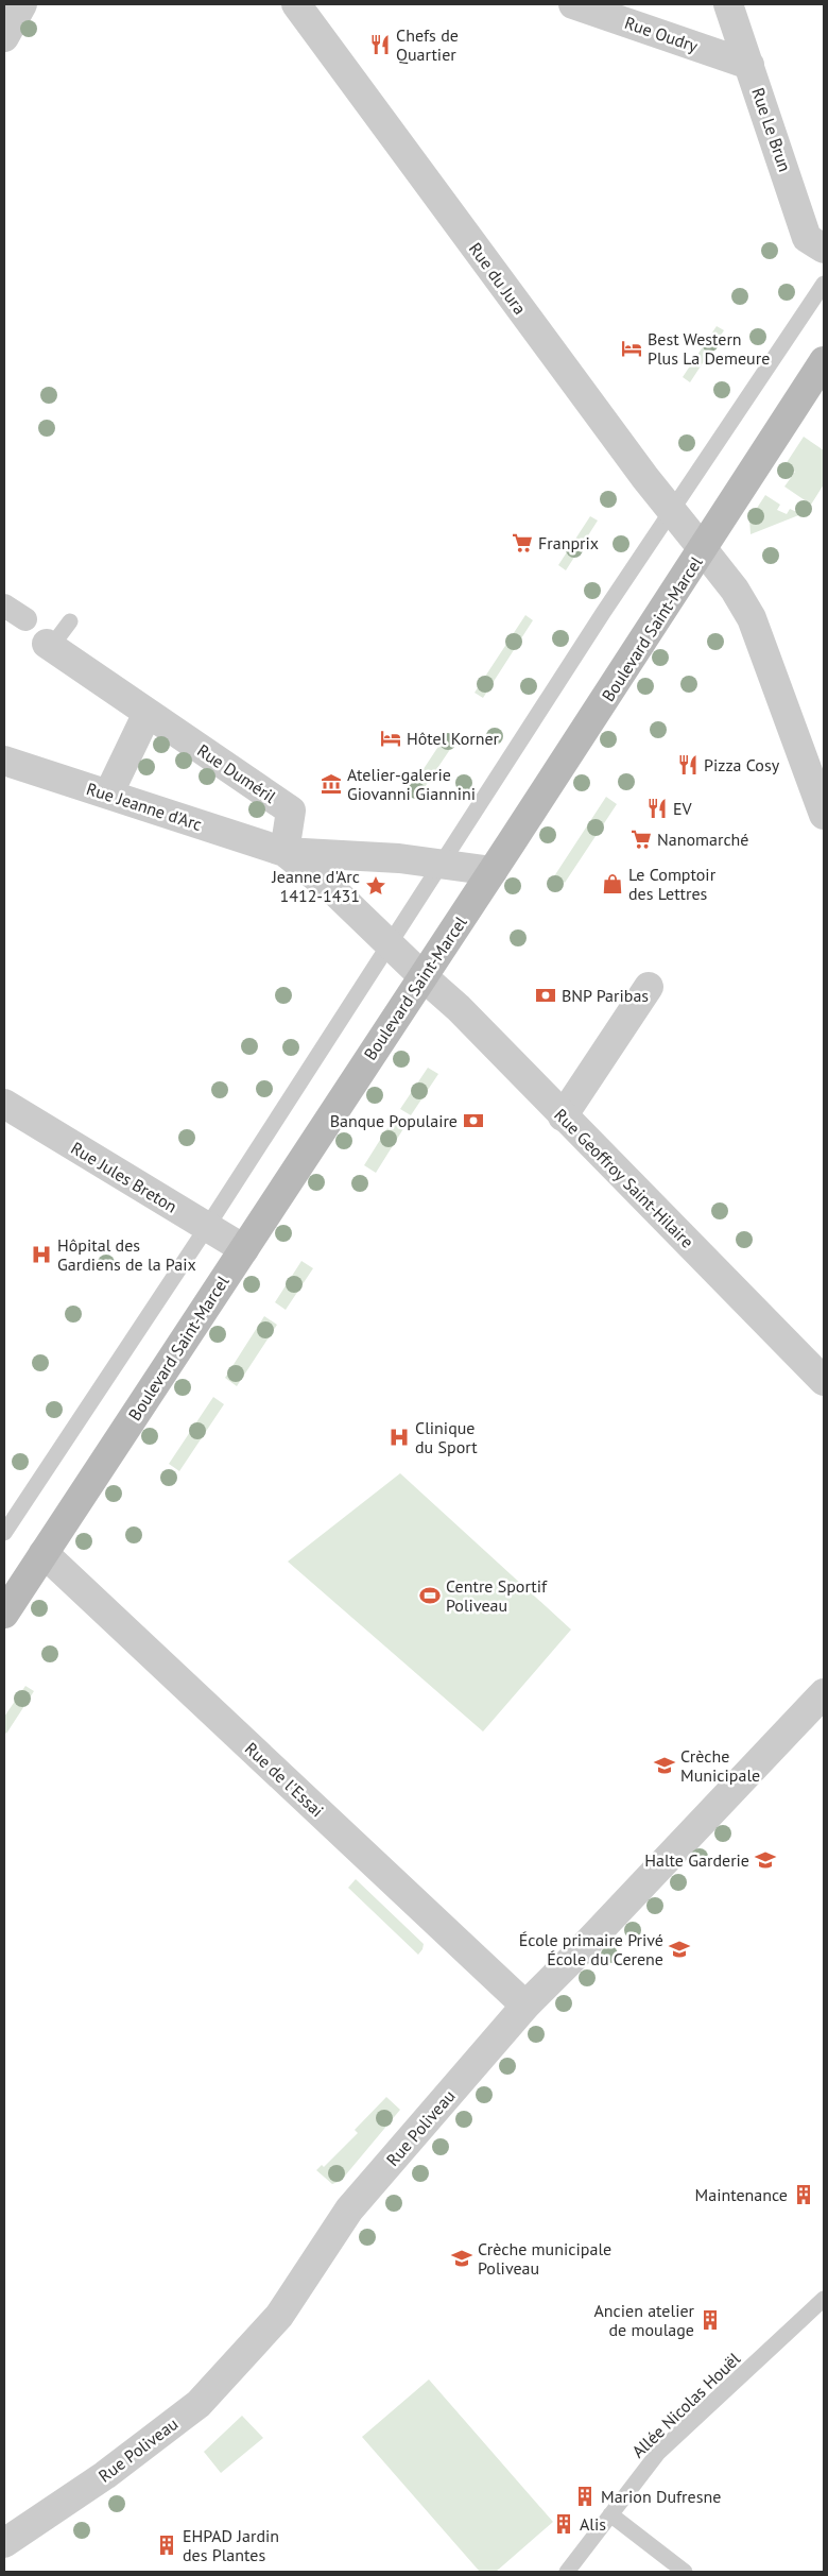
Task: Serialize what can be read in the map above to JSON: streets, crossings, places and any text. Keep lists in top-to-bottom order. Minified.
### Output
{"streets":{"main road":["Boulevard Saint-Marcel"],"street":["Rue Oudry","Rue Le Brun","Rue du Jura","Rue Duméril","Rue Jeanne d'Arc","Rue Jules Breton","Rue Geoffroy Saint-Hilaire","Rue de l'Essai","Rue Poliveau"],"lane":["Allée Nicolas Houël"]},"crossings":[["Rue Oudry","Rue Le Brun"],["Rue du Jura","Boulevard Saint-Marcel"],["Boulevard Saint-Marcel","Rue Jeanne d'Arc"],["Boulevard Saint-Marcel","Rue Jules Breton"],["Boulevard Saint-Marcel","Rue Geoffroy Saint-Hilaire"],["Boulevard Saint-Marcel","Rue de l'Essai"],["Rue Duméril","Rue Jeanne d'Arc"],["Rue Jeanne d'Arc","Rue Geoffroy Saint-Hilaire"],["Rue de l'Essai","Rue Poliveau"]],"places":{"restaurant":["Chefs de Quartier","Pizza Cosy","EV"],"hotel":["Best Western Plus La Demeure","Hôtel Korner"],"supermarket":["Franprix","Nanomarché"],"museum":["Atelier-galerie Giovanni Giannini"],"shop":["Le Comptoir des Lettres"],"place":["Jeanne d'Arc 1412-1431"],"bank":["BNP Paribas","Banque Populaire"],"hospital":["Hôpital des Gardiens de la Paix","Clinique du Sport"],"sports":["Centre Sportif Poliveau"],"school or university":["Crèche Municipale","Halte Garderie","École primaire Privé École du Cerene","Crèche municipale Poliveau"],"building":["Maintenance","Ancien atelier de moulage","Marion Dufresne","Alis","EHPAD Jardin des Plantes"]}}
